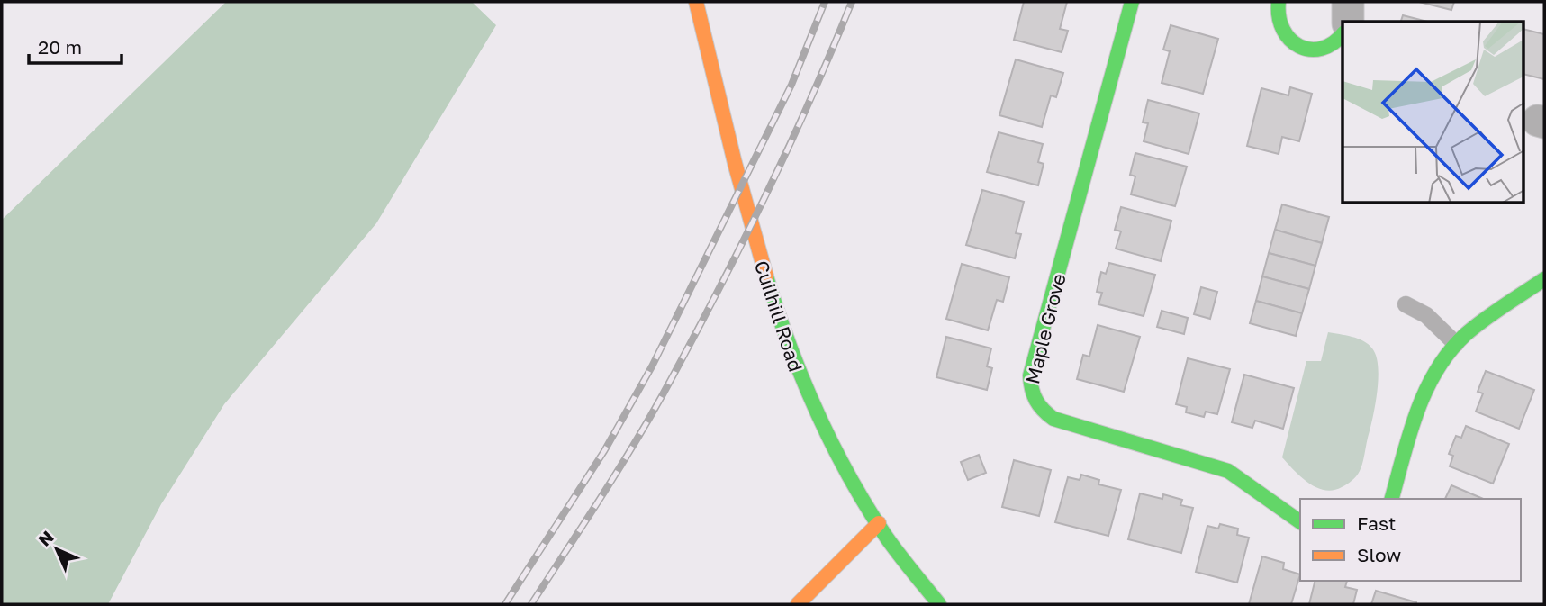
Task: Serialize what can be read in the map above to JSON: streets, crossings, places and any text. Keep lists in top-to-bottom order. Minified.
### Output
{"streets":{"street":["Cuilhill Road","Maple Grove"]},"legend":["Fast","Slow"],"scale_bar":"20 m","north":"top left"}
